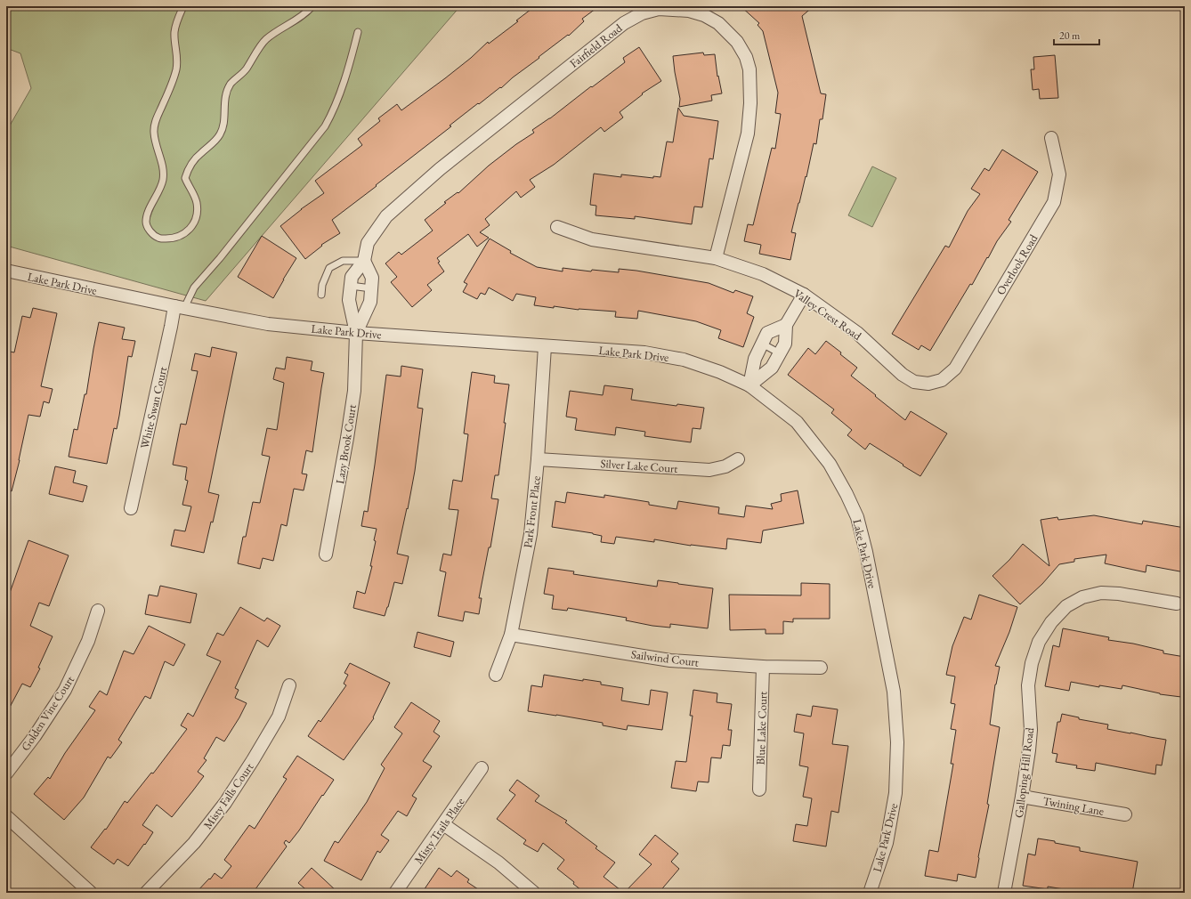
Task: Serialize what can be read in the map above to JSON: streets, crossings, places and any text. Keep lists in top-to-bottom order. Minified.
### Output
{"streets":{"street":["Fairfield Road","Overlook Road","Lake Park Drive","Valley Crest Road","White Swan Court","Lazy Brook Court","Silver Lake Court","Park Front Place","Sailwind Court","Golden Vine Court","Blue Lake Court","Galloping Hill Road","Misty Falls Court","Twining Lane","Misty Trails Place"]},"crossings":[["Fairfield Road","Lake Park Drive"],["Fairfield Road","Valley Crest Road"],["Fairfield Road","Lazy Brook Court"],["Overlook Road","Valley Crest Road"],["Lake Park Drive","White Swan Court"],["Lake Park Drive","Lazy Brook Court"],["Lake Park Drive","Park Front Place"],["Silver Lake Court","Park Front Place"],["Park Front Place","Sailwind Court"],["Sailwind Court","Blue Lake Court"],["Galloping Hill Road","Twining Lane"]],"scale_bar":"20 m"}
